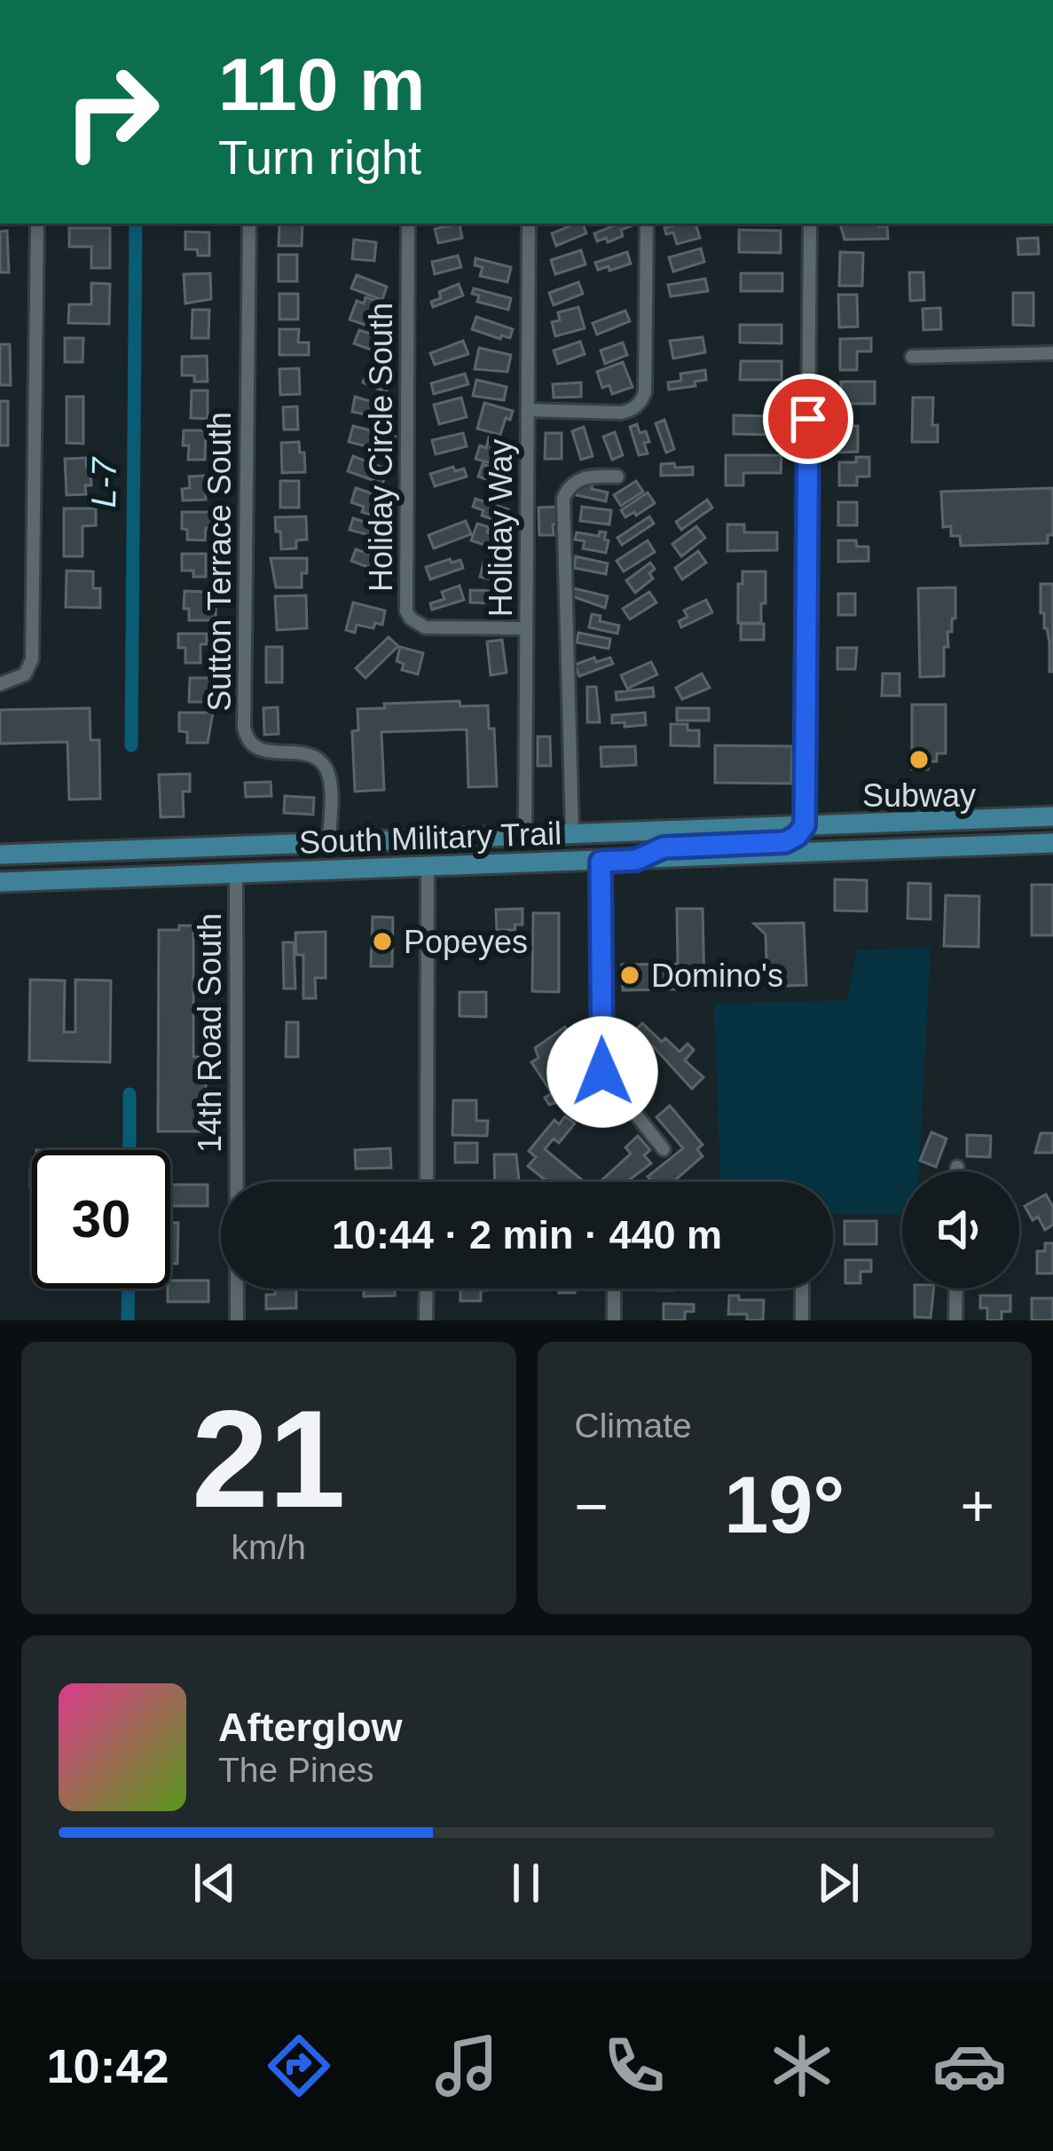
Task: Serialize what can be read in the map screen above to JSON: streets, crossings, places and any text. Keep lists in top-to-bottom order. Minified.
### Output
{"streets":{"main road":["South Military Trail"],"street":["Holiday Circle South","Holiday Way","Sutton Terrace South","14th Road South"]},"crossings":[["Holiday Circle South","Holiday Way"],["Holiday Way","South Military Trail"],["Sutton Terrace South","South Military Trail"],["South Military Trail","14th Road South"]],"water":["L-7"],"places":["Subway","Popeyes","Domino's"],"page":{"turn":["110 m","Turn right"],"limit":"30","trip":"10:44 · 2 min · 440 m","tile":[["21","km/h"],"Climate"],"heat":["−","19°","+"],"song":["Afterglow","The Pines"],"tabs":"10:42"}}
